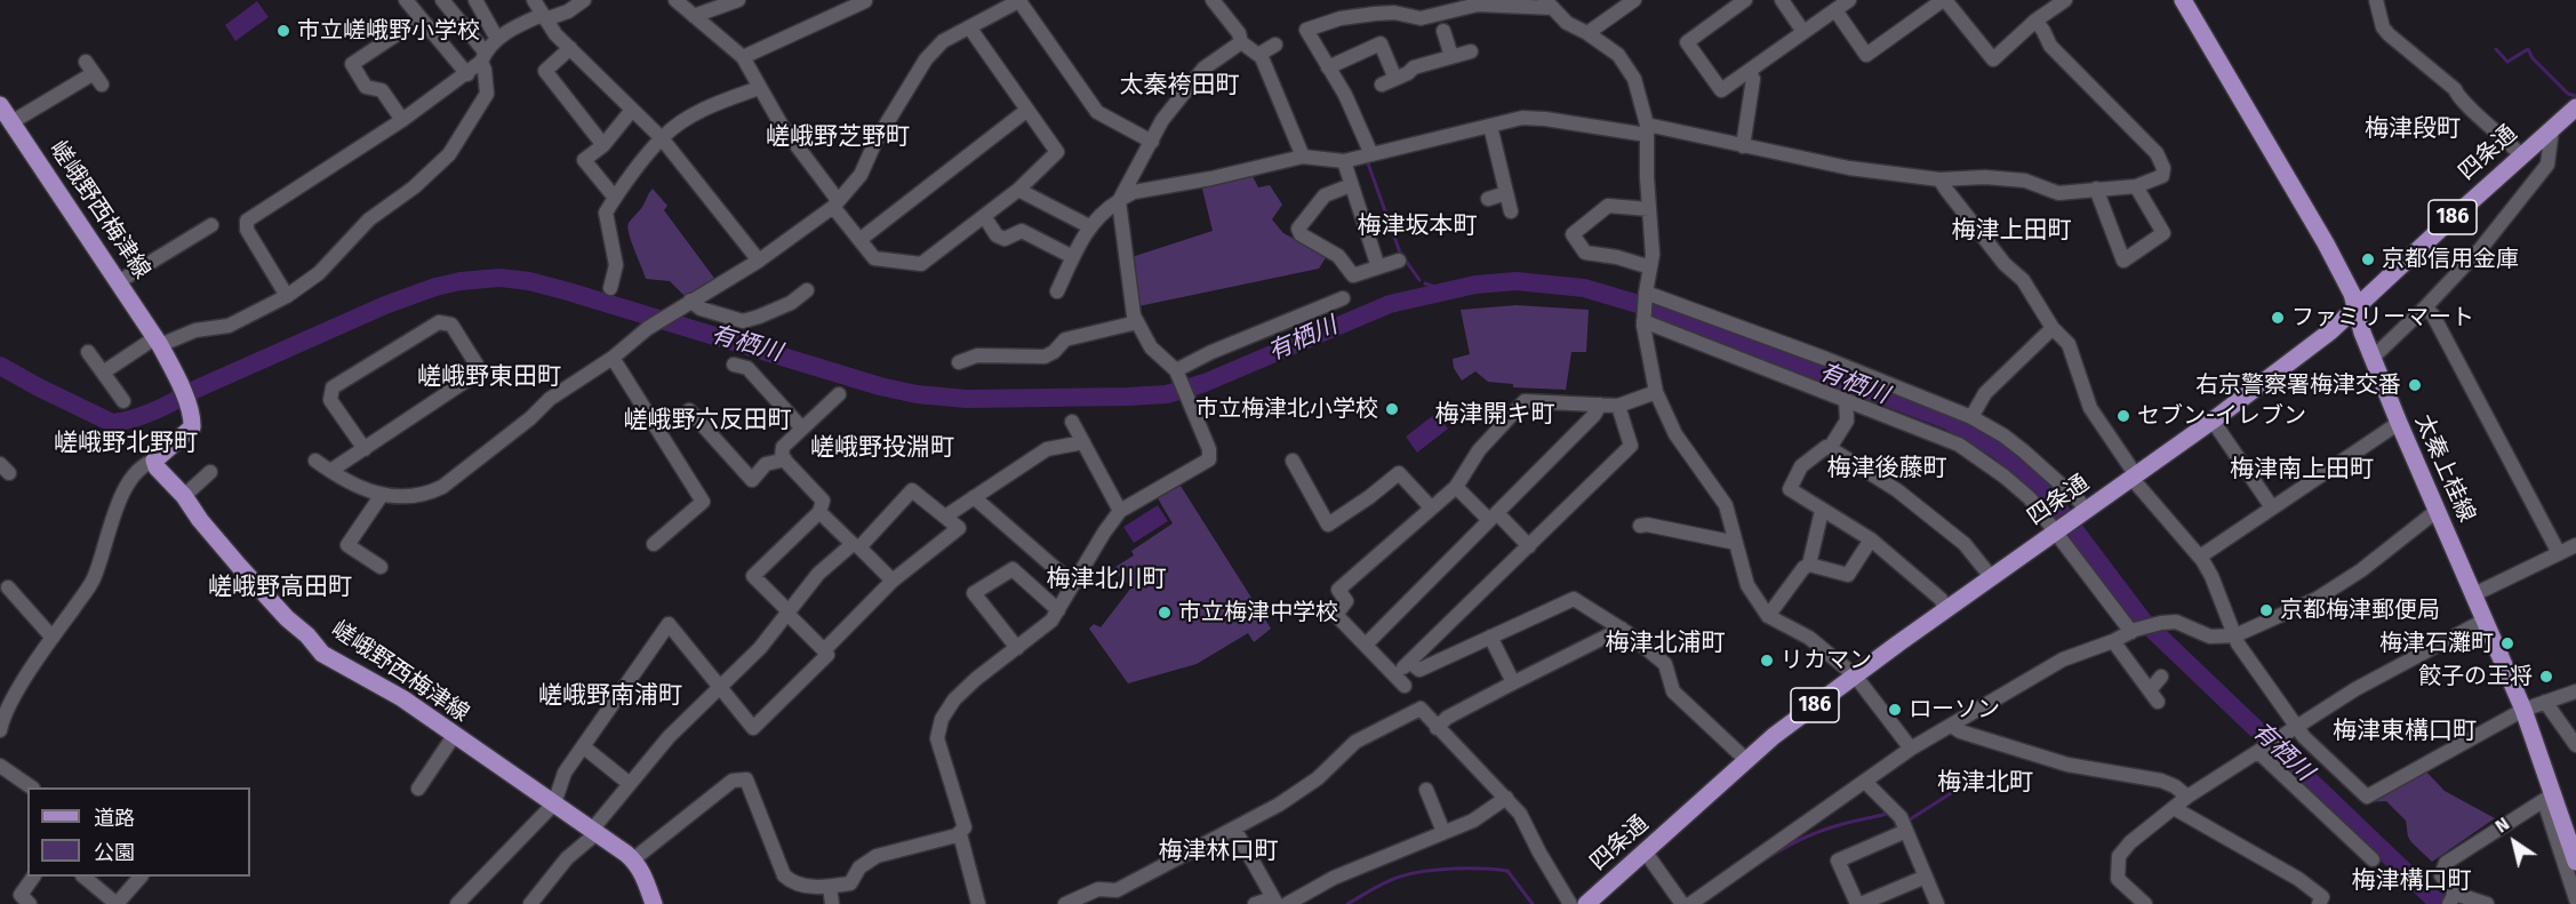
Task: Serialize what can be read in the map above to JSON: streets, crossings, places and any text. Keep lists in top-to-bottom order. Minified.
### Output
{"streets":{"main road":["四条通","嵯峨野西梅津線","186","太秦上桂線"]},"crossings":[["四条通","太秦上桂線"]],"districts":["太秦袴田町","梅津段町","嵯峨野芝野町","梅津坂本町","梅津上田町","嵯峨野東田町","梅津開キ町","嵯峨野六反田町","嵯峨野北野町","嵯峨野投淵町","梅津後藤町","梅津南上田町","梅津北川町","嵯峨野高田町","梅津北浦町","嵯峨野南浦町","梅津東構口町","梅津北町","梅津林口町","梅津構口町"],"water":["有栖川"],"places":["市立嵯峨野小学校","京都信用金庫","ファミリーマート","右京警察署梅津交番","市立梅津北小学校","セブン-イレブン","京都梅津郵便局","市立梅津中学校","梅津石灘町","リカマン","餃子の王将","ローソン"],"legend":["道路","公園"],"north":"top left"}
